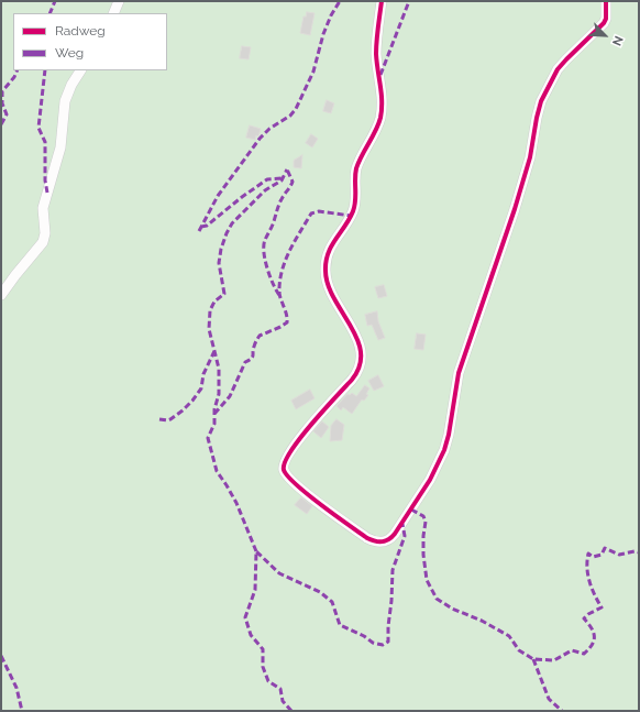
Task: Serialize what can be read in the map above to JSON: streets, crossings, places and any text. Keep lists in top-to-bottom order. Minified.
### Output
{"legend":["Radweg","Weg"],"north":"bottom right"}
